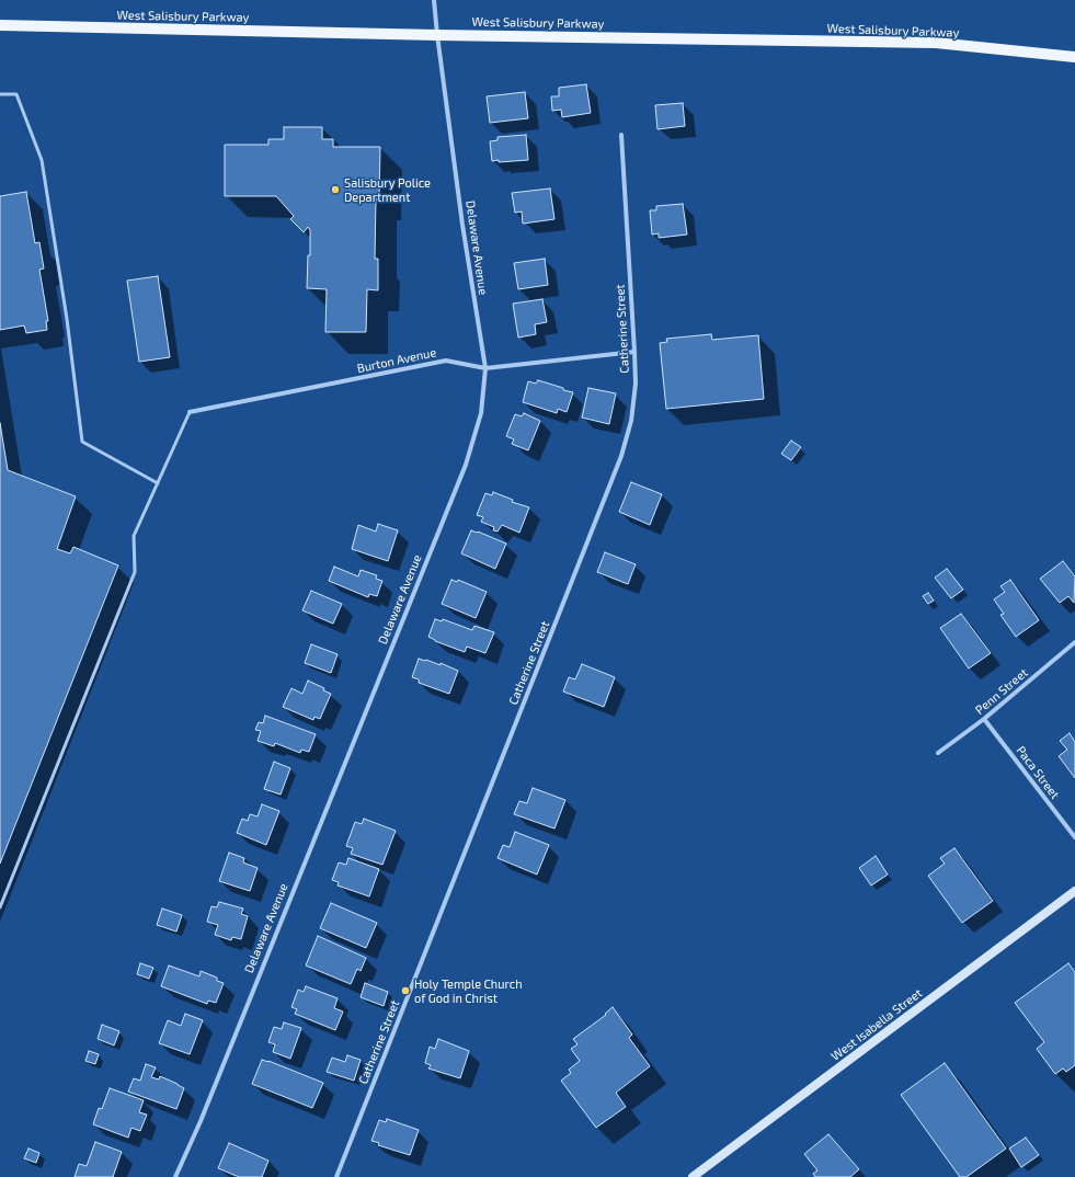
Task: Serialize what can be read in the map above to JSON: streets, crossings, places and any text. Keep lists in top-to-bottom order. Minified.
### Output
{"streets":{"main road":["West Salisbury Parkway"],"street":["Delaware Avenue","Catherine Street","Burton Avenue","Penn Street","Paca Street","West Isabella Street"]},"crossings":[["West Salisbury Parkway","Delaware Avenue"],["Delaware Avenue","Burton Avenue"],["Catherine Street","Burton Avenue"],["Penn Street","Paca Street"]],"places":["Salisbury Police Department","Holy Temple Church of God in Christ"]}
